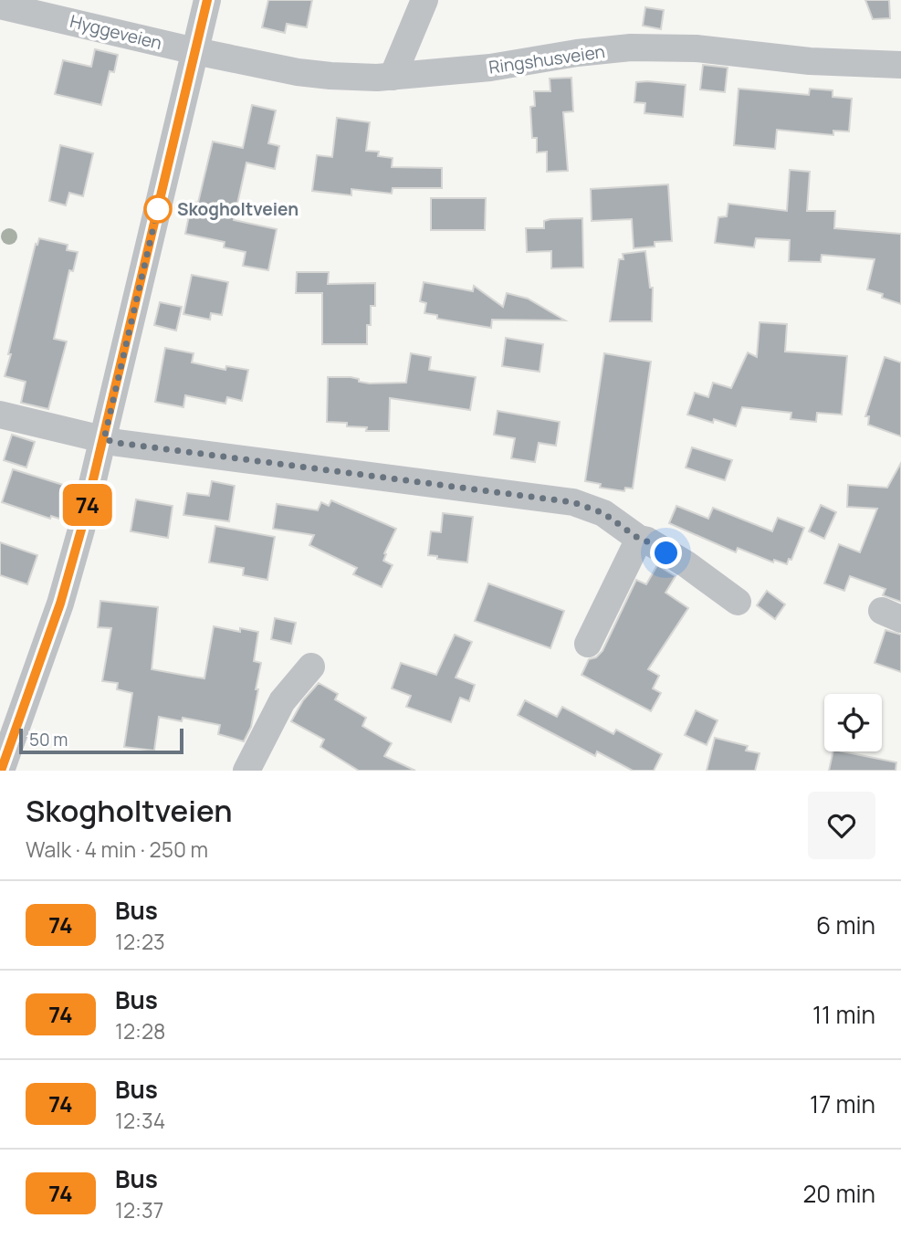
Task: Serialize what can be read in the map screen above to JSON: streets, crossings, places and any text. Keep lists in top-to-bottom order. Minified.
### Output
{"streets":{"street":["Hyggeveien","Ringshusveien"]},"crossings":[["Hyggeveien","Ringshusveien"]],"places":["Skogholtveien"],"lines":["bus line 74"],"scale_bar":"50 m","page":{"on_map":"74","scale":"50 m","heading":["Skogholtveien","Walk · 4 min · 250 m"],"list":[{"mark":"74","name":"Bus","note":"12:23","value":"6 min"},{"mark":"74","name":"Bus","note":"12:28","value":"11 min"},{"mark":"74","name":"Bus","note":"12:34","value":"17 min"},{"mark":"74","name":"Bus","note":"12:37","value":"20 min"}]}}
